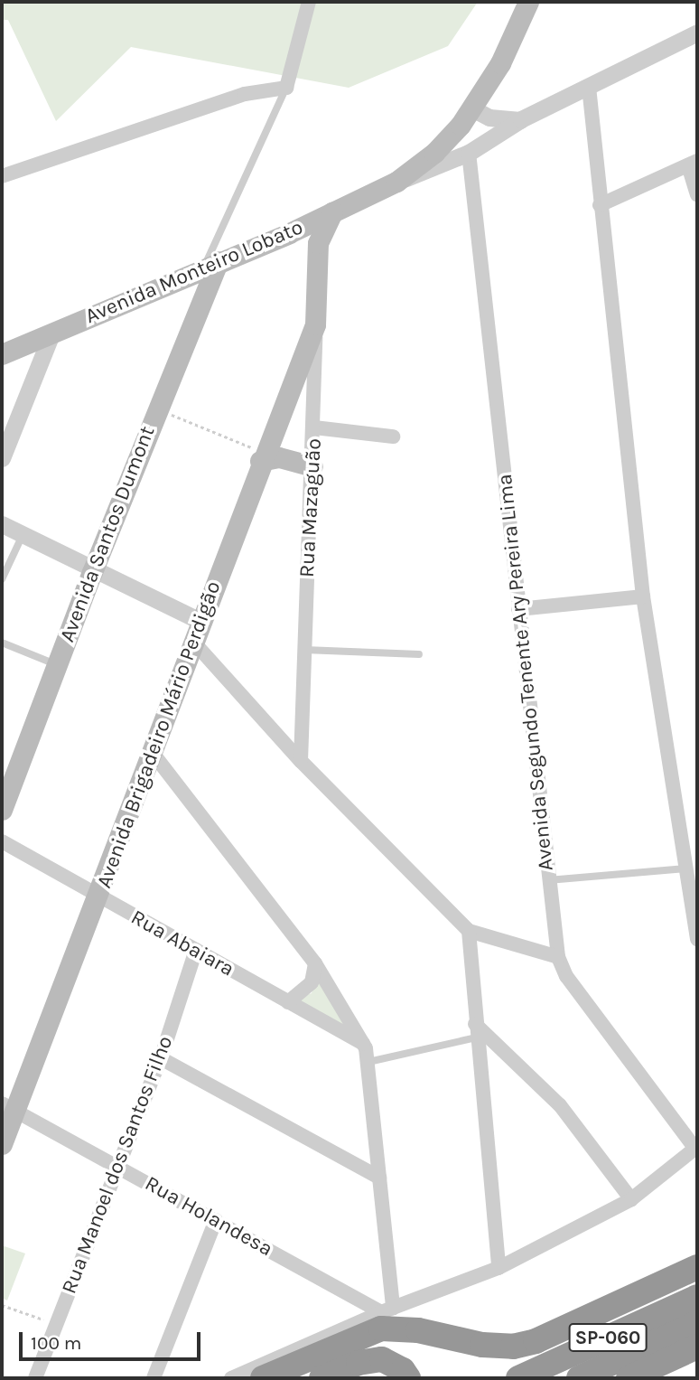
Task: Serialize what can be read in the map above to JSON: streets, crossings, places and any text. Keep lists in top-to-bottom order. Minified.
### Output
{"streets":{"highway":["SP-060"],"main road":["Avenida Monteiro Lobato","Rua Mazaguão","Avenida Santos Dumont","Avenida Brigadeiro Mário Perdigão"],"street":["Avenida Segundo Tenente Ary Pereira Lima","Rua Abaiara","Rua Manoel dos Santos Filho","Rua Holandesa"]},"crossings":[["Avenida Monteiro Lobato","Rua Mazaguão"],["Avenida Monteiro Lobato","Avenida Santos Dumont"],["Rua Mazaguão","Avenida Brigadeiro Mário Perdigão"],["Avenida Brigadeiro Mário Perdigão","Rua Abaiara"],["Avenida Brigadeiro Mário Perdigão","Rua Holandesa"],["Rua Abaiara","Rua Manoel dos Santos Filho"],["Rua Manoel dos Santos Filho","Rua Holandesa"]],"scale_bar":"100 m"}
